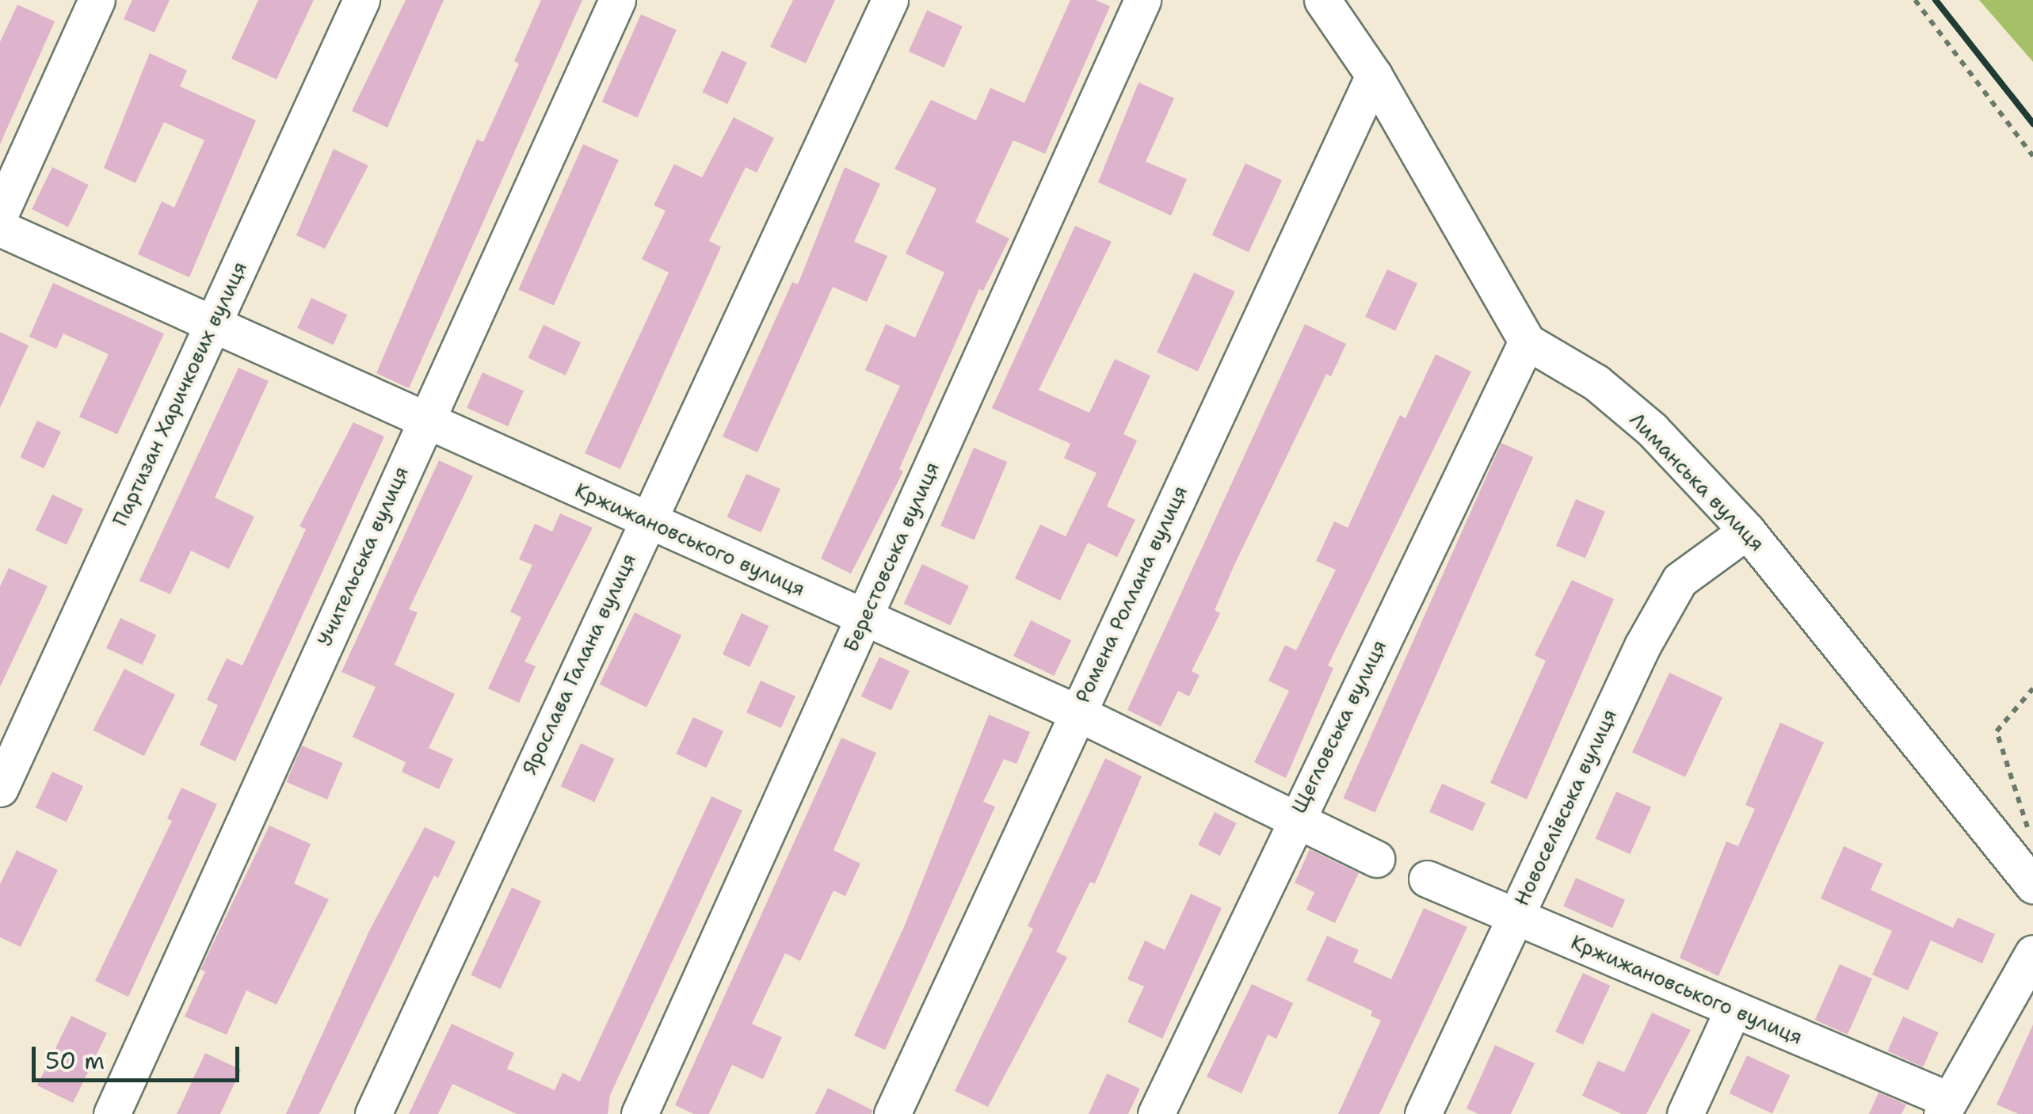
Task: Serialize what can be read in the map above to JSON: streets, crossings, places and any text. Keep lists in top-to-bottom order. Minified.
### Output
{"streets":{"street":["Партизан Харичкових вулиця","Лиманська вулиця","Кржижановського вулиця","Учительська вулиця","Берестовська вулиця","Ромена Роллана вулиця","Ярослава Галана вулиця","Щегловська вулиця","Новоселівська вулиця"]},"crossings":[["Партизан Харичкових вулиця","Кржижановського вулиця"],["Лиманська вулиця","Ромена Роллана вулиця"],["Лиманська вулиця","Щегловська вулиця"],["Лиманська вулиця","Новоселівська вулиця"],["Кржижановського вулиця","Учительська вулиця"],["Кржижановського вулиця","Берестовська вулиця"],["Кржижановського вулиця","Ромена Роллана вулиця"],["Кржижановського вулиця","Ярослава Галана вулиця"],["Кржижановського вулиця","Щегловська вулиця"],["Кржижановського вулиця","Новоселівська вулиця"]],"scale_bar":"50 m"}
